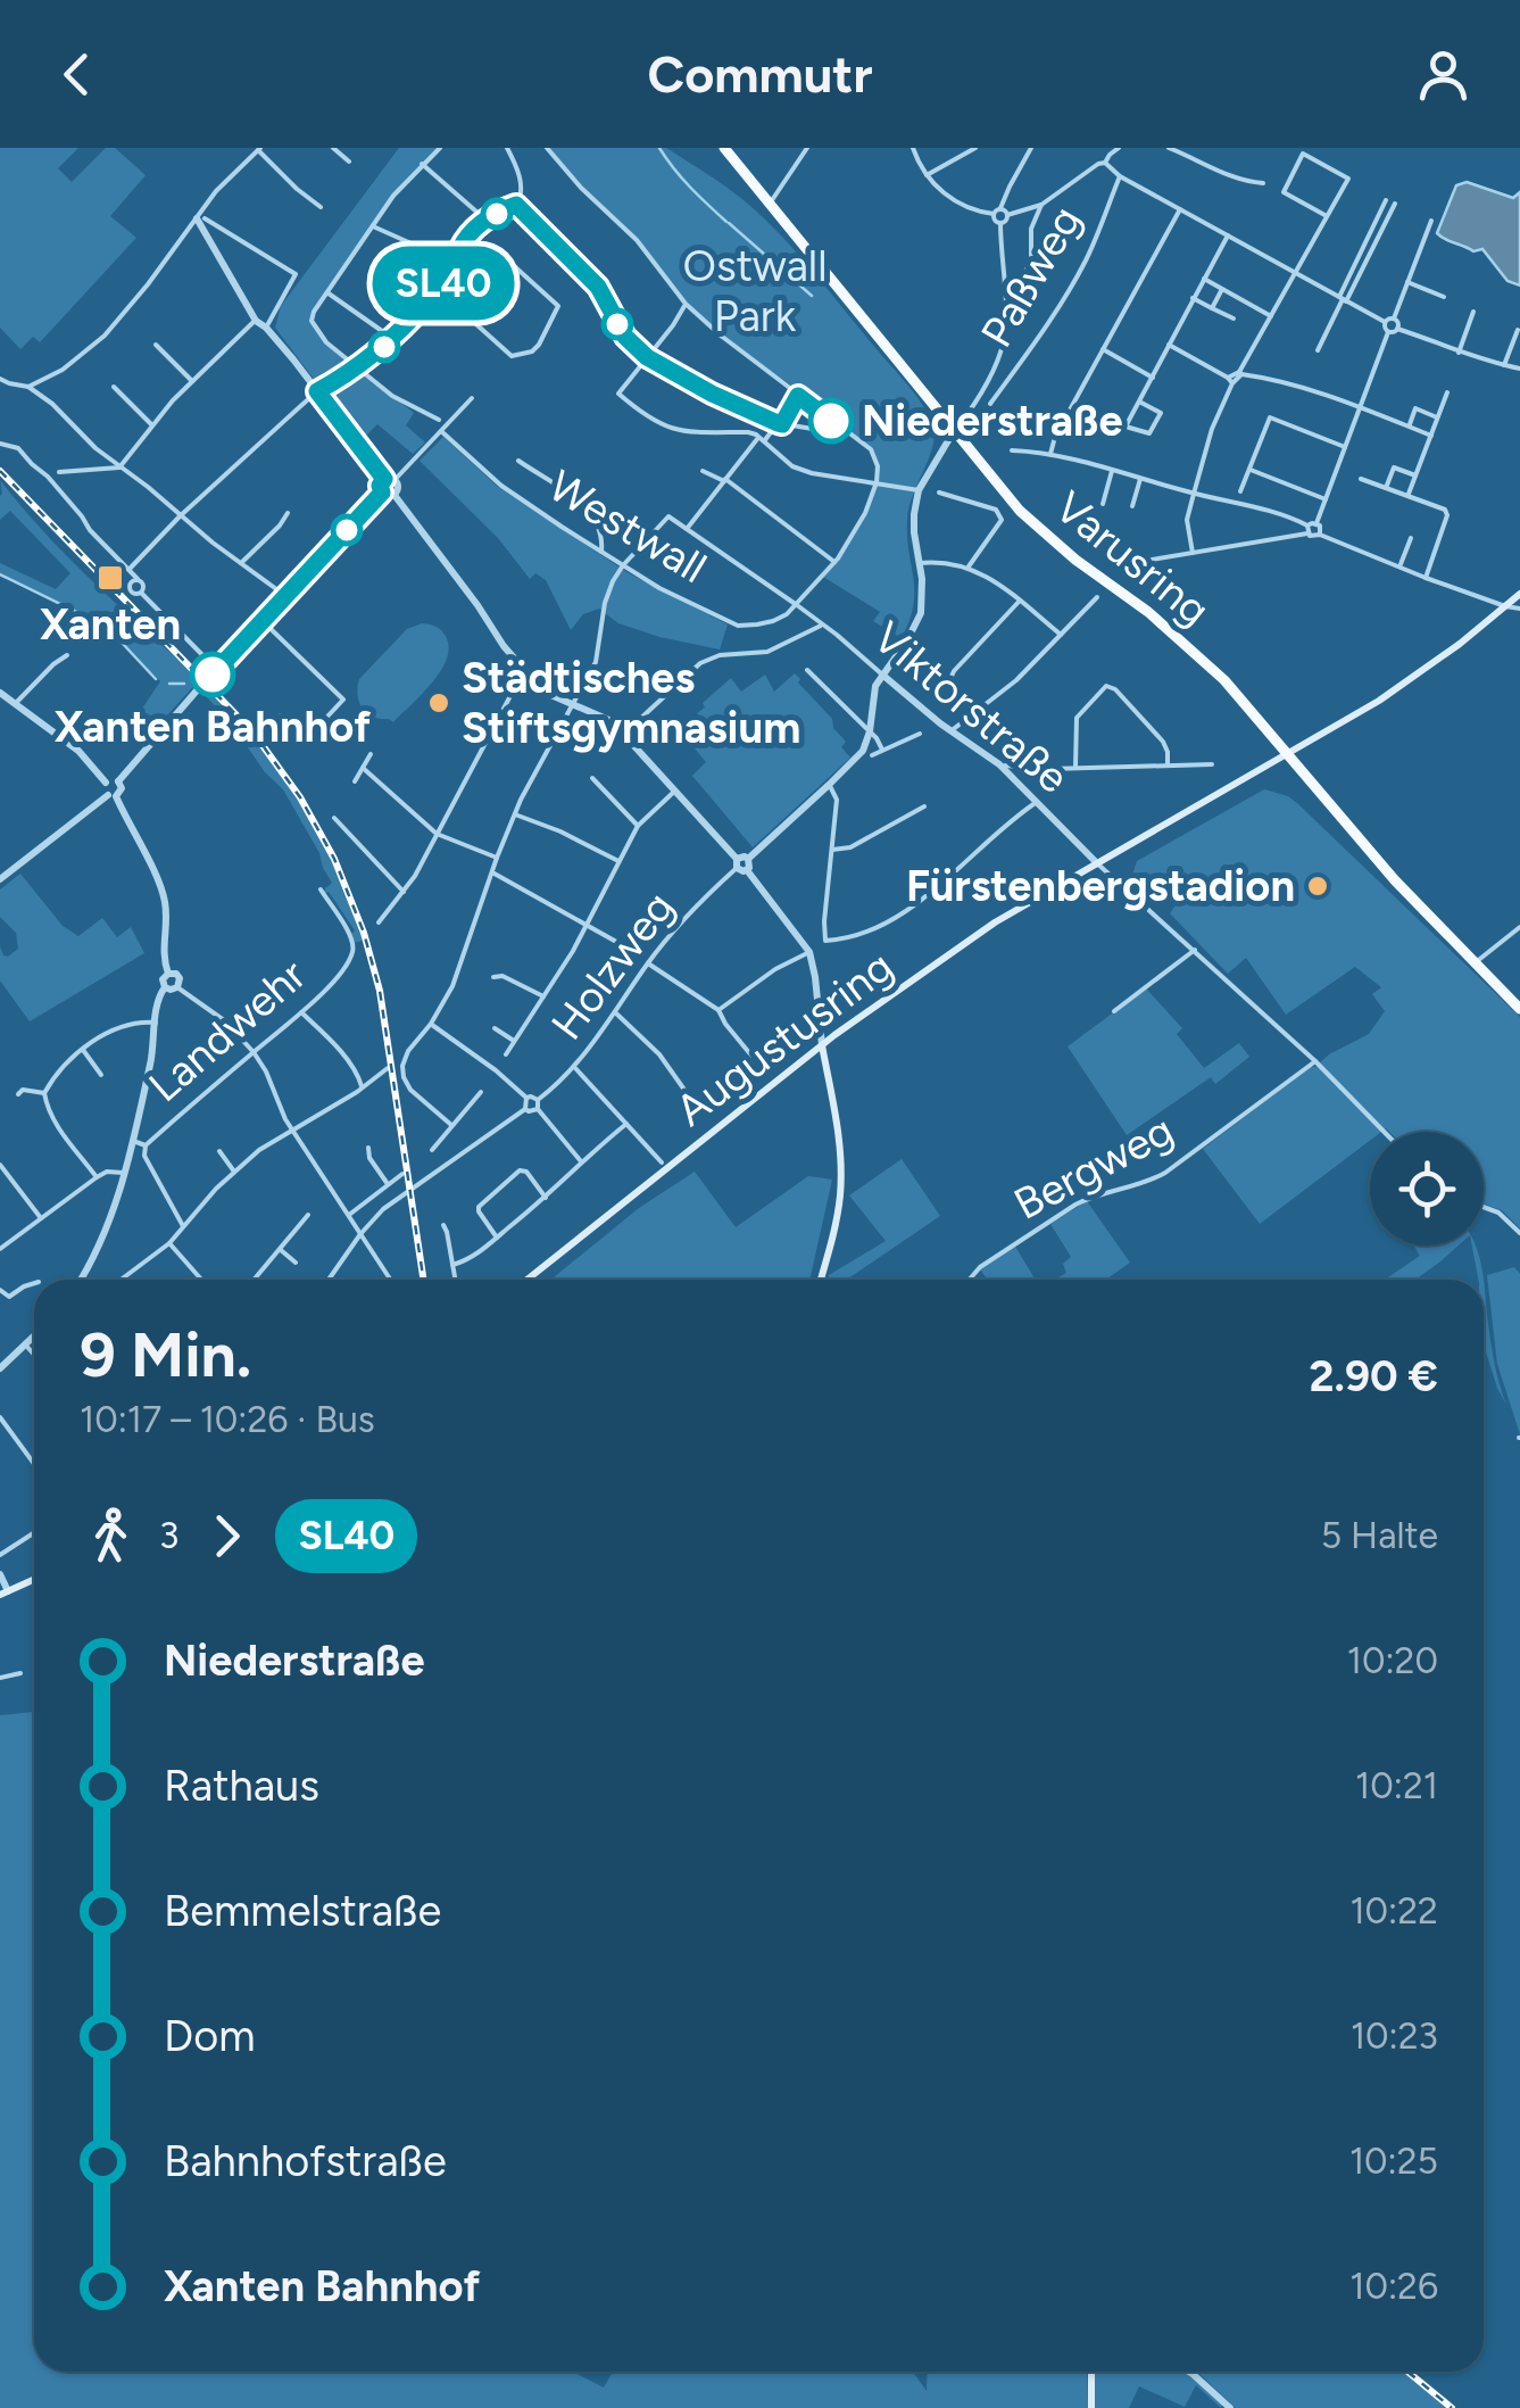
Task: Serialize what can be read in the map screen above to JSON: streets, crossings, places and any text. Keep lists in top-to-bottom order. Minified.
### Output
{"streets":{"main road":["Varusring","Augustusring"],"street":["Paßweg","Westwall","Viktorstraße","Holzweg","Landwehr","Bergweg"]},"crossings":[["Westwall","Viktorstraße"],["Varusring","Augustusring"],["Viktorstraße","Augustusring"]],"parks":["Ostwall Park"],"places":{"other":["Niederstraße","Xanten Bahnhof","Städtisches Stiftsgymnasium","Fürstenbergstadion"],"transit":["Xanten"]},"lines":["bus line SL40"],"page":{"header":"Commutr","on_map":"SL40","heading":["9 Min.","10:17 – 10:26 · Bus","2.90 €"],"legs":["3","SL40","5 Halte"],"list":[{"name":"Niederstraße","value":"10:20"},{"name":"Rathaus","value":"10:21"},{"name":"Bemmelstraße","value":"10:22"},{"name":"Dom","value":"10:23"},{"name":"Bahnhofstraße","value":"10:25"},{"name":"Xanten Bahnhof","value":"10:26"}]}}
